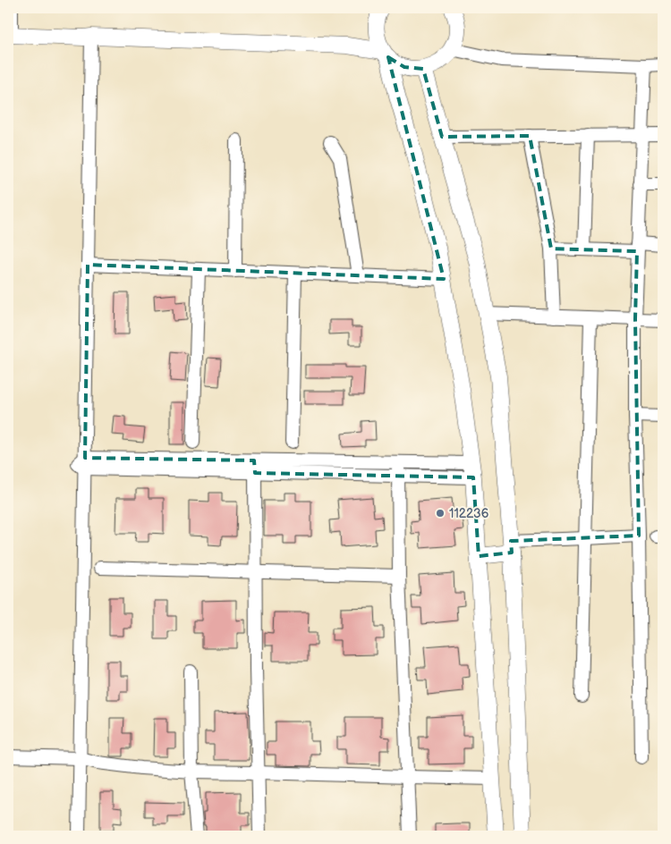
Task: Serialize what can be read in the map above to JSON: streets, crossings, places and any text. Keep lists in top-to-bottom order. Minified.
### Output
{"places":["112236"]}
